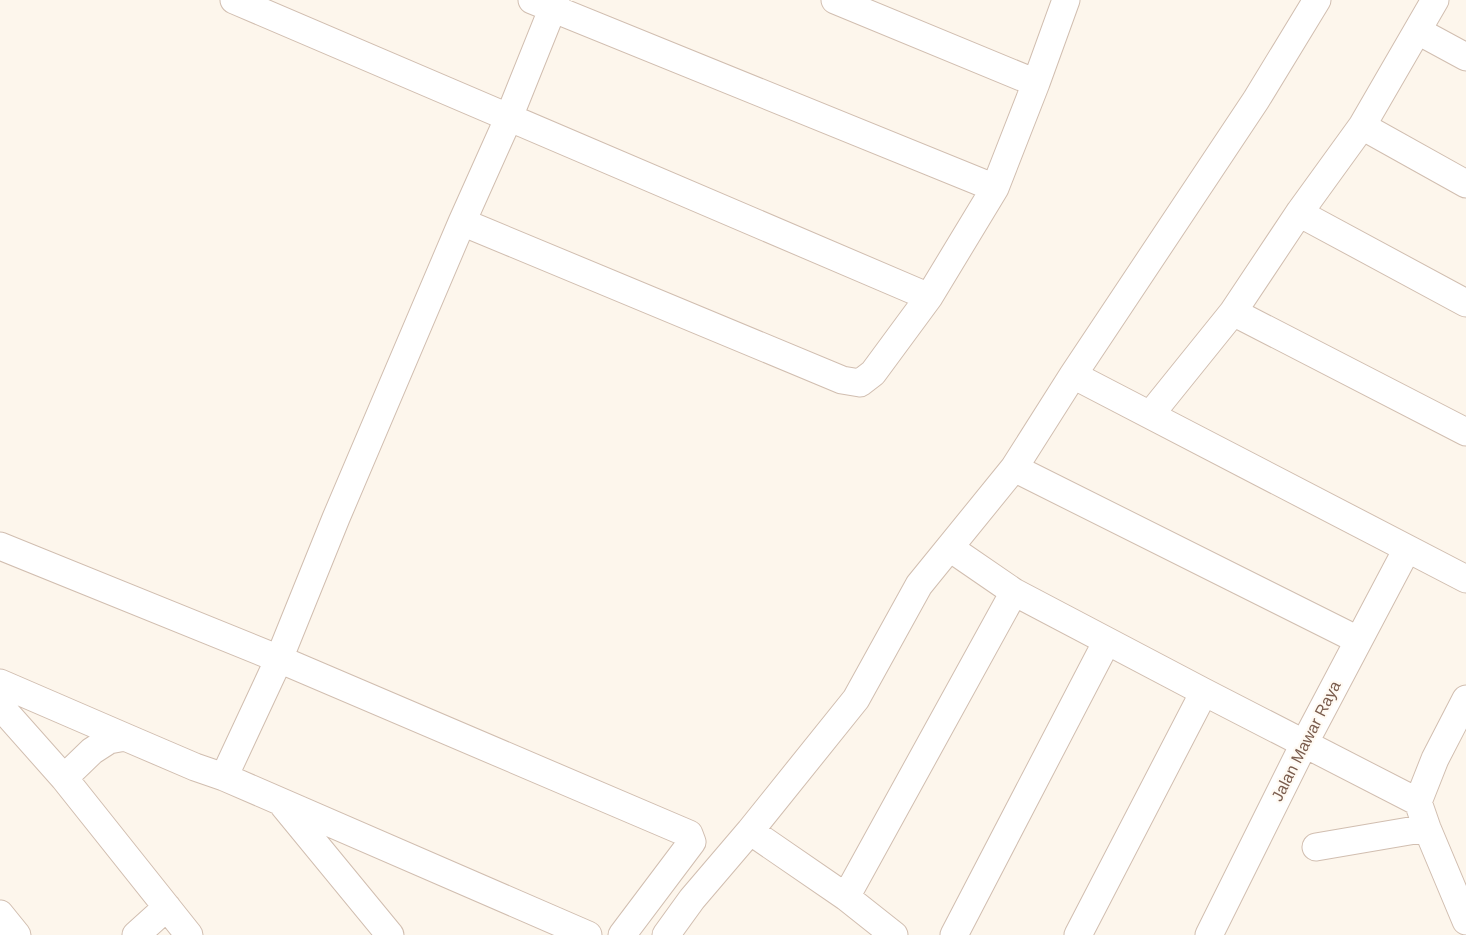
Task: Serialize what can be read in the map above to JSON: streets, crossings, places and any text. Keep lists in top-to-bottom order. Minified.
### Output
{"streets":{"street":["Jalan Mawar Raya"]}}
